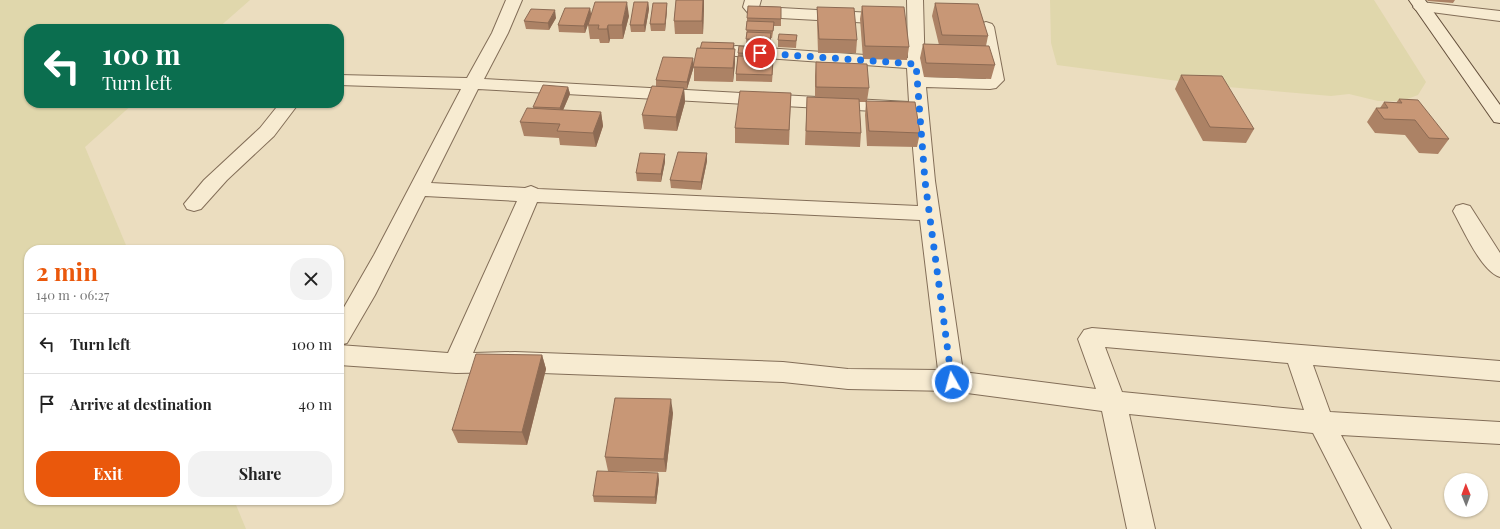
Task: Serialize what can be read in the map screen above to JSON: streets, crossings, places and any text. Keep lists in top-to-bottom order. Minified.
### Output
{"north":"top","page":{"turn":["100 m","Turn left"],"heading":["2 min","140 m · 06:27"],"list":[{"name":"Turn left","value":"100 m"},{"name":"Arrive at destination","value":"40 m"}],"buttons":["Exit","Share"]}}
